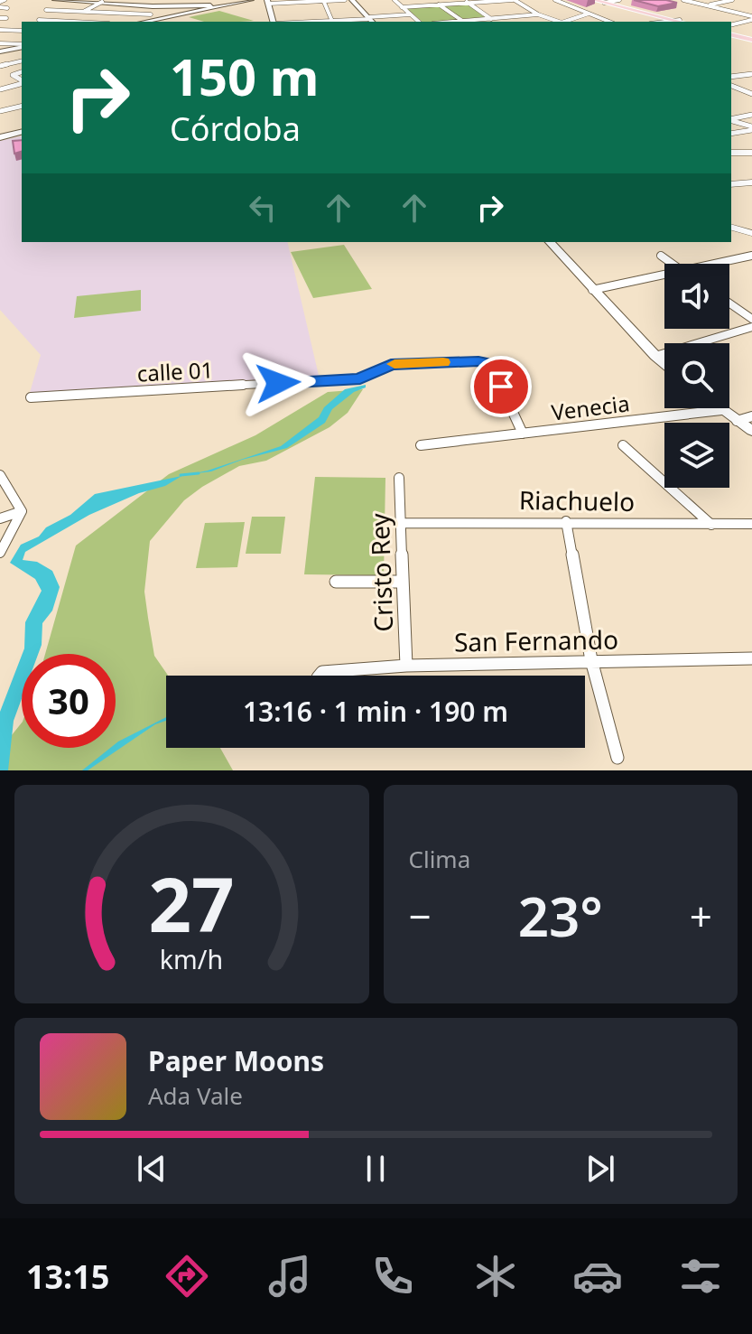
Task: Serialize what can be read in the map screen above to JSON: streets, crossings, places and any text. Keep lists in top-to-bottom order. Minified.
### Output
{"streets":{"street":["calle 01","Venecia","Riachuelo","Cristo Rey","San Fernando"]},"crossings":[["calle 01","Venecia"],["Riachuelo","Cristo Rey"],["Cristo Rey","San Fernando"]],"page":{"turn":["150 m","Córdoba"],"limit":"30","trip":"13:16 · 1 min · 190 m","tile":"Clima","heat":["−","23°","+"],"song":["Paper Moons","Ada Vale"],"tabs":"13:15","gauge":["27","km/h"]}}
